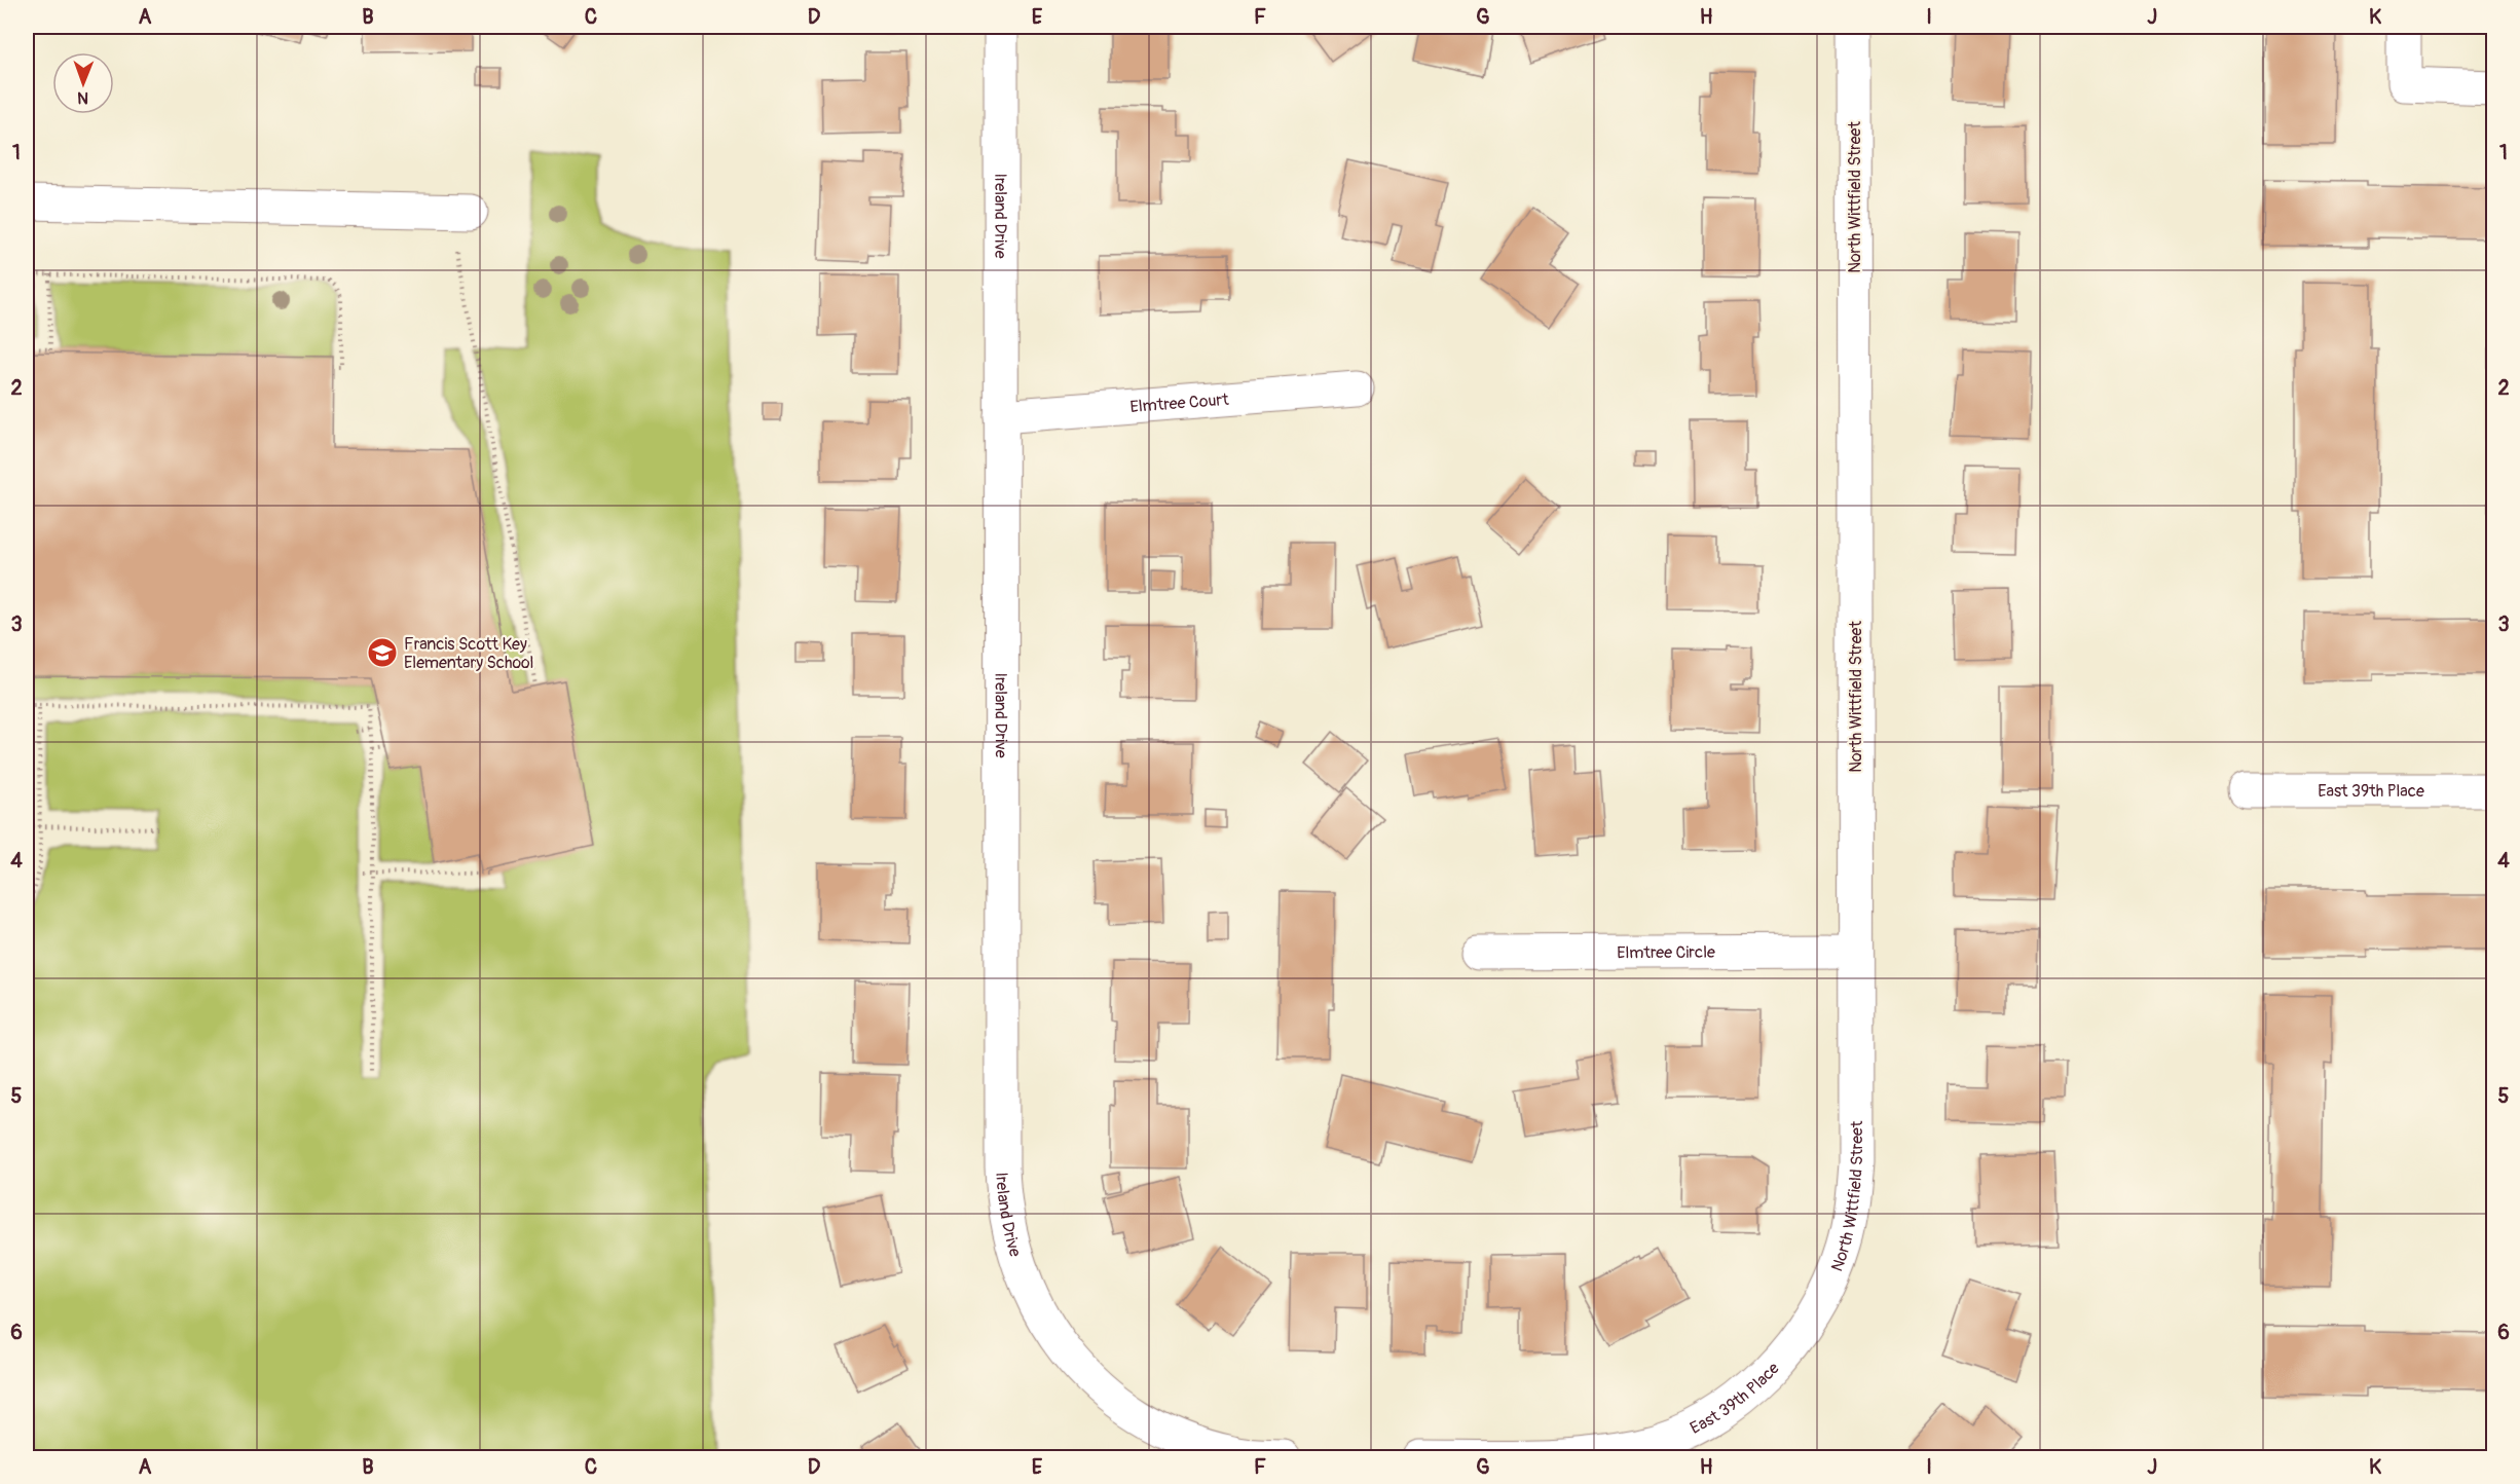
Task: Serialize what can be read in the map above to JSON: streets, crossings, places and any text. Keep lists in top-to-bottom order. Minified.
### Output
{"streets":{"street":["North Wittfield Street","Ireland Drive","Elmtree Court","East 39th Place","Elmtree Circle"]},"crossings":[["North Wittfield Street","East 39th Place"],["North Wittfield Street","Elmtree Circle"],["Ireland Drive","Elmtree Court"]],"places":{"school or university":["Francis Scott Key Elementary School"]},"north":"bottom","grid":{"columns":["A","B","C","D","E","F","G","H","I","J","K"],"rows":["1","2","3","4","5","6"]}}
